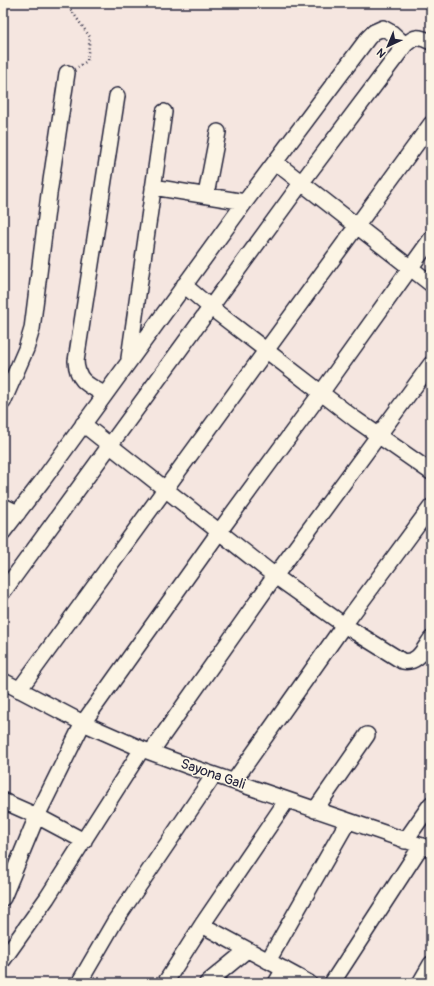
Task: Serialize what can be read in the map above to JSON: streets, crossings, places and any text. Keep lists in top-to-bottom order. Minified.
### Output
{"streets":{"street":["Sayona Gali"]},"north":"bottom left"}
